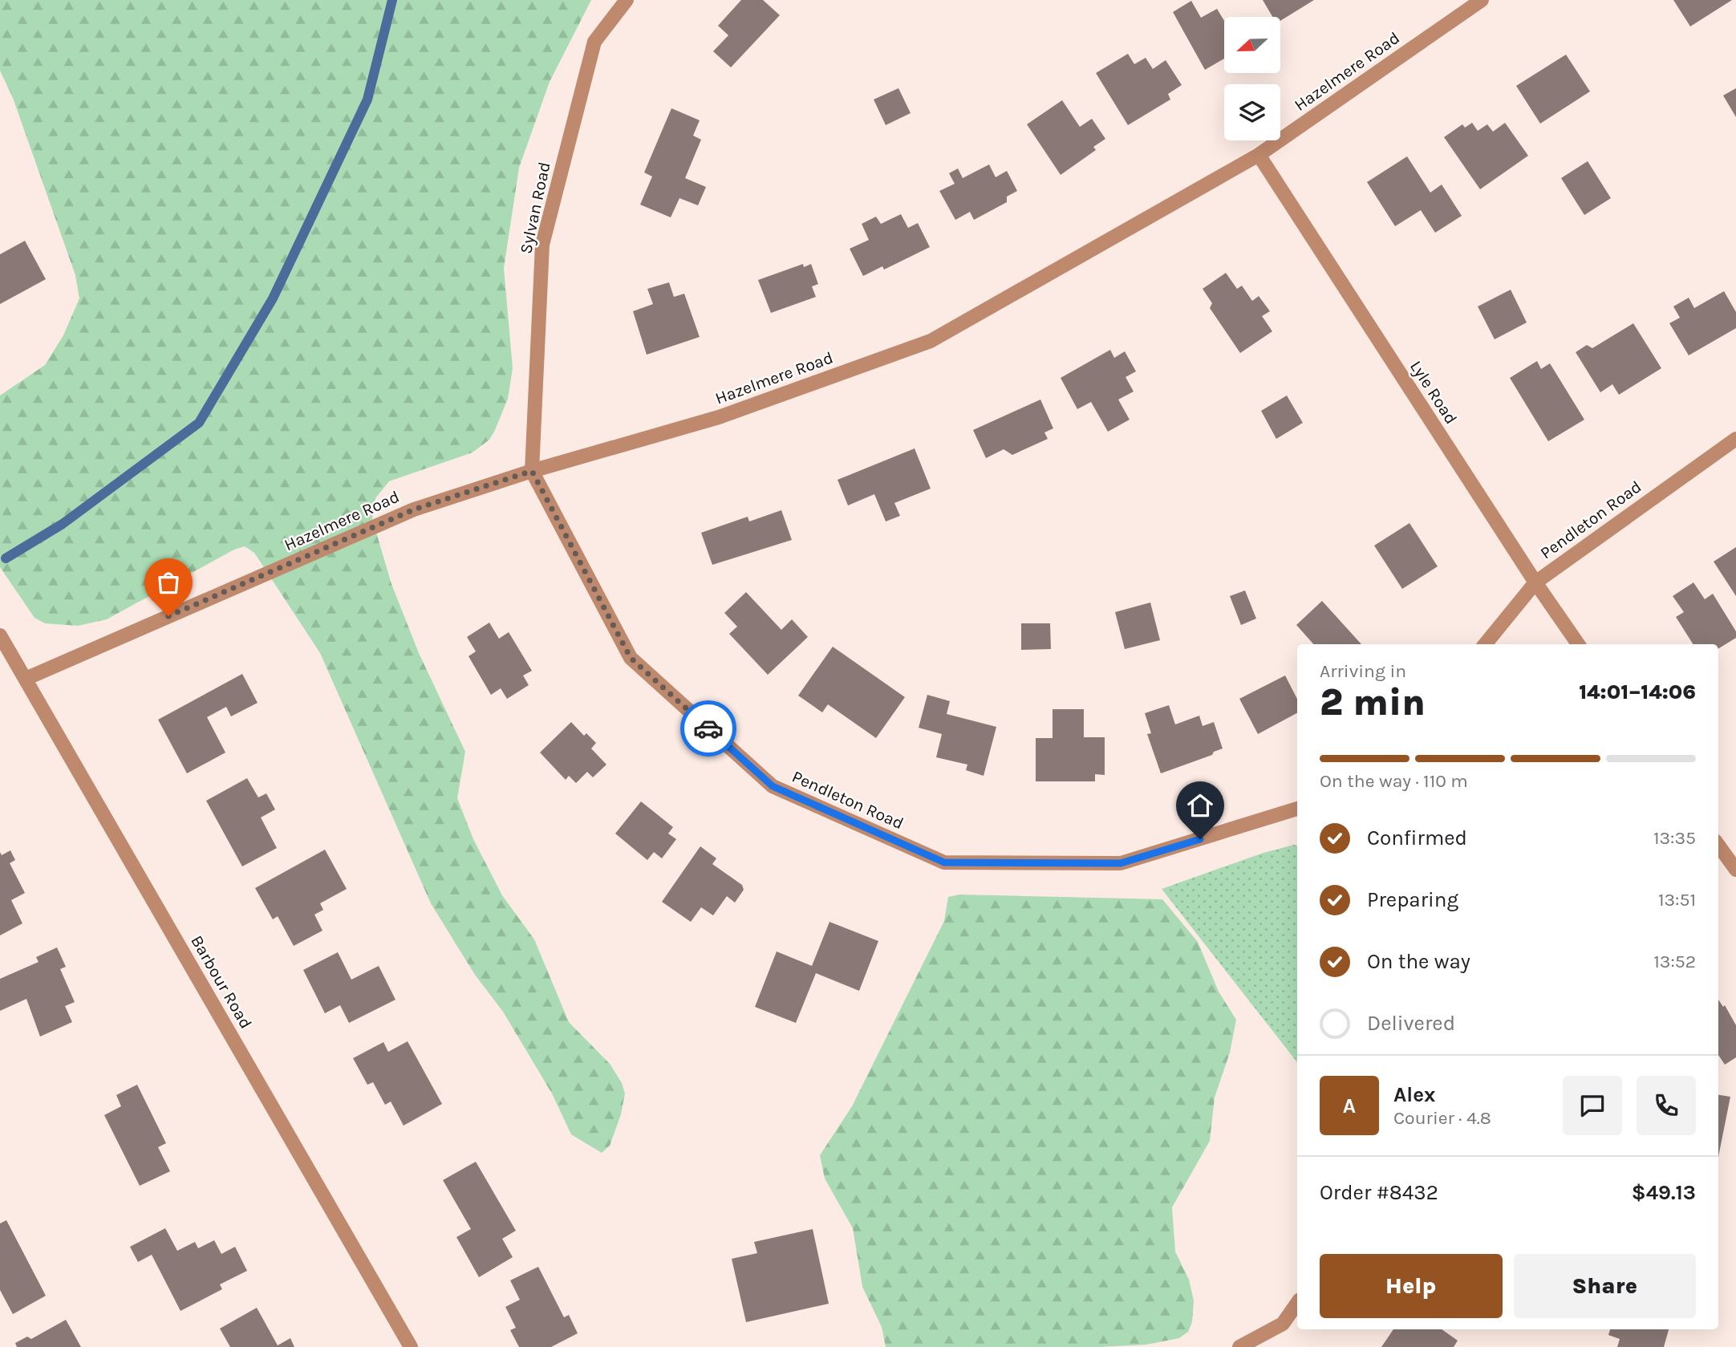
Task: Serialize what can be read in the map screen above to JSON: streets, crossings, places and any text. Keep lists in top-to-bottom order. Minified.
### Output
{"streets":{"street":["Hazelmere Road","Sylvan Road","Lyle Road","Pendleton Road","Barbour Road"]},"crossings":[["Hazelmere Road","Sylvan Road"],["Hazelmere Road","Lyle Road"],["Hazelmere Road","Pendleton Road"],["Hazelmere Road","Barbour Road"],["Sylvan Road","Pendleton Road"],["Lyle Road","Pendleton Road"]],"north":"left","page":{"heading":["2 min","Arriving in","14:01–14:06"],"panel":["Alex","Courier · 4.8","Order #8432","$49.13"],"bar":"On the way · 110 m","list":[["Confirmed","13:35"],["Preparing","13:51"],["On the way","13:52"],"Delivered"],"round":"A","buttons":["Help","Share"]}}
